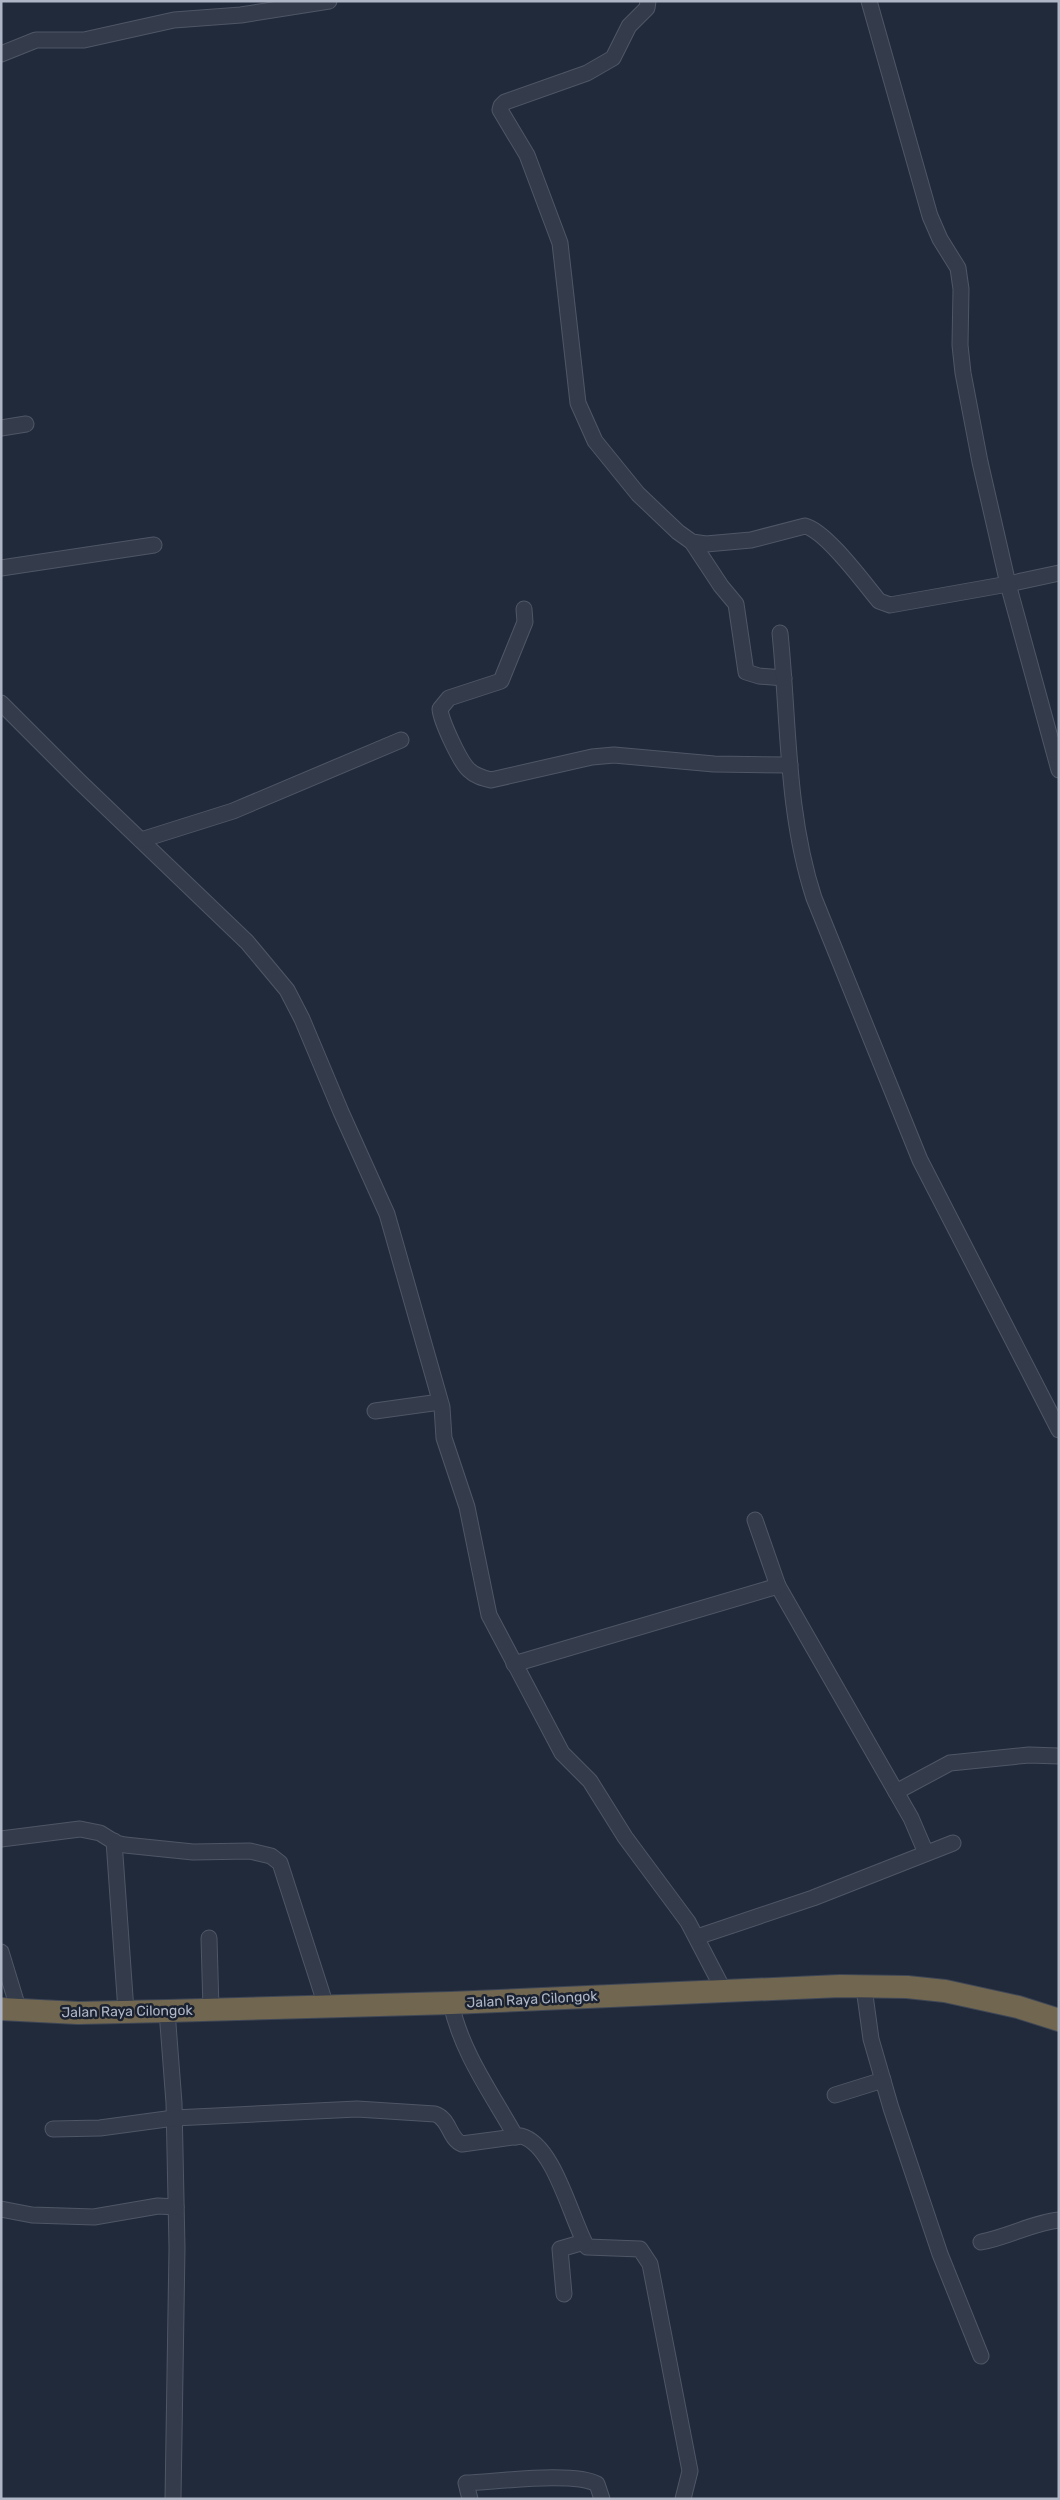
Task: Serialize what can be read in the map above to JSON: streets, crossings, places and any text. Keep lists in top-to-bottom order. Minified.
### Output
{"streets":{"highway":["Jalan Raya Cilongok"]}}
